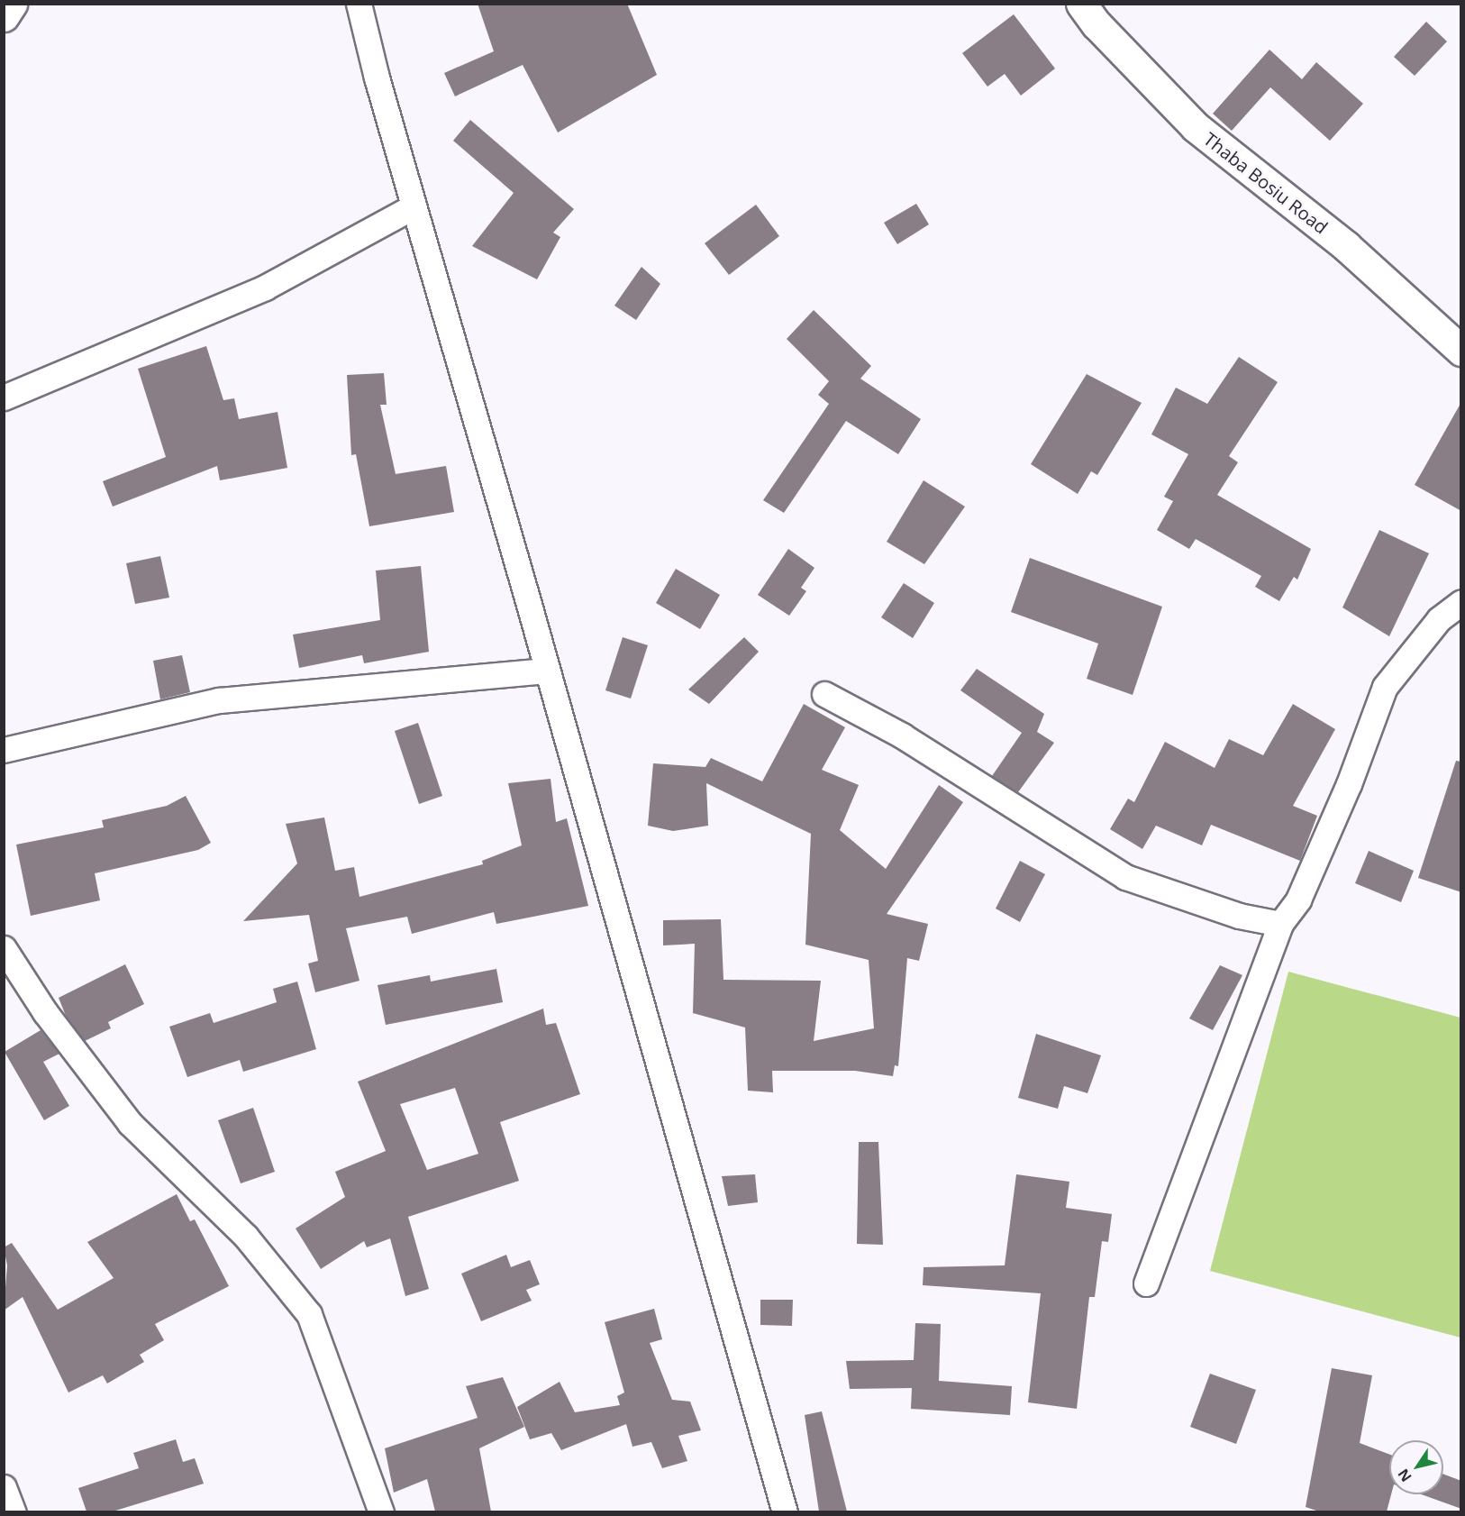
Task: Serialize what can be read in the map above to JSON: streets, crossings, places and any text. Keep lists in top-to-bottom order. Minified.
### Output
{"streets":{"street":["Thaba Bosiu Road"]},"north":"bottom left"}
